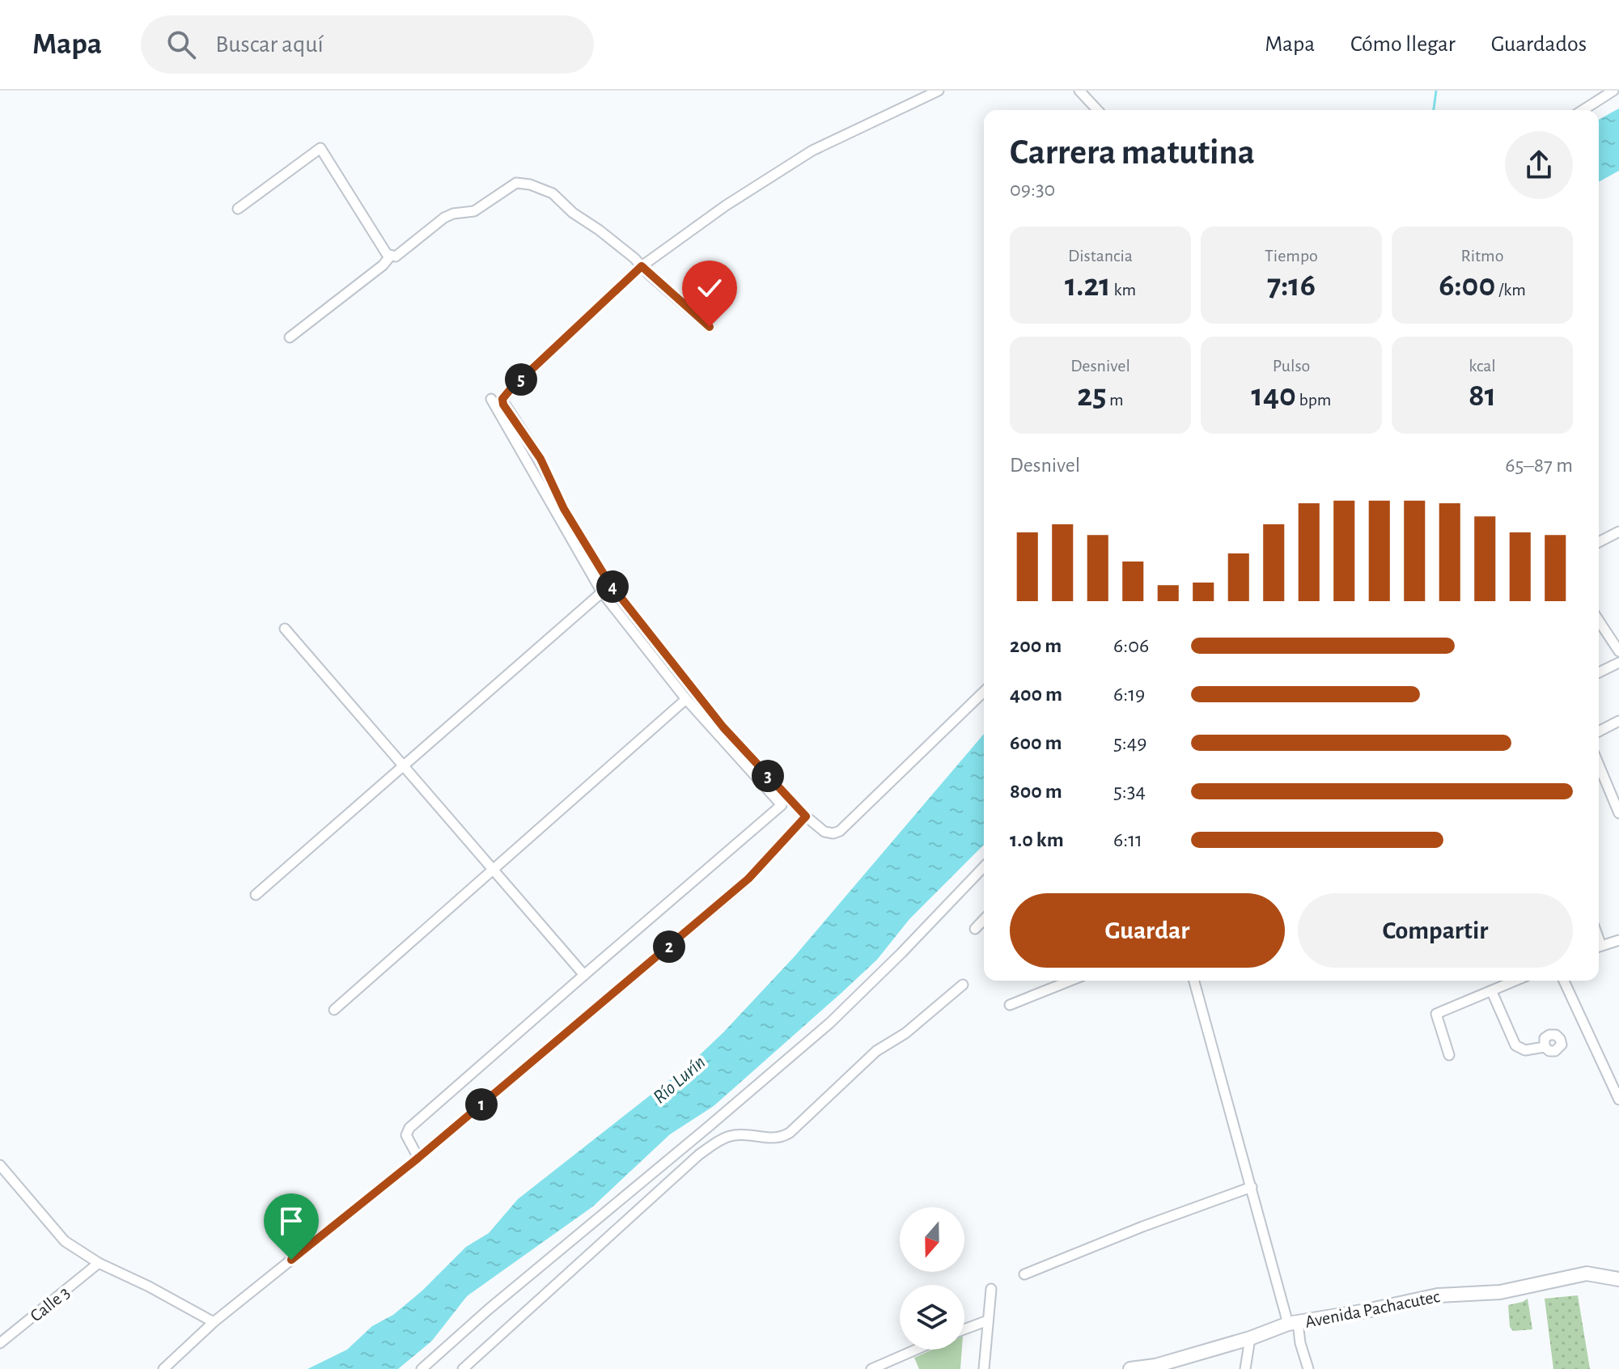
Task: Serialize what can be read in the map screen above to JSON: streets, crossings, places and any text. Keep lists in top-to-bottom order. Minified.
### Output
{"streets":{"main road":["Avenida Pachacutec"],"street":["Calle 3"]},"water":["Río Lurín"],"north":"bottom","page":{"header":"Mapa","search":"Buscar aquí","nav":["Mapa","Cómo llegar","Guardados"],"heading":["Carrera matutina","09:30"],"stats":[["Distancia","1.21 km"],["Tiempo","7:16"],["Ritmo","6:00 /km"],["Desnivel","25 m"],["Pulso","140 bpm"],["kcal","81"]],"pins":["5","4","3","2","1"],"chart":["Desnivel","65–87 m"],"list":[{"name":"200 m","note":"6:06"},{"name":"400 m","note":"6:19"},{"name":"600 m","note":"5:49"},{"name":"800 m","note":"5:34"},{"name":"1.0 km","note":"6:11"}],"buttons":["Guardar","Compartir"]}}
